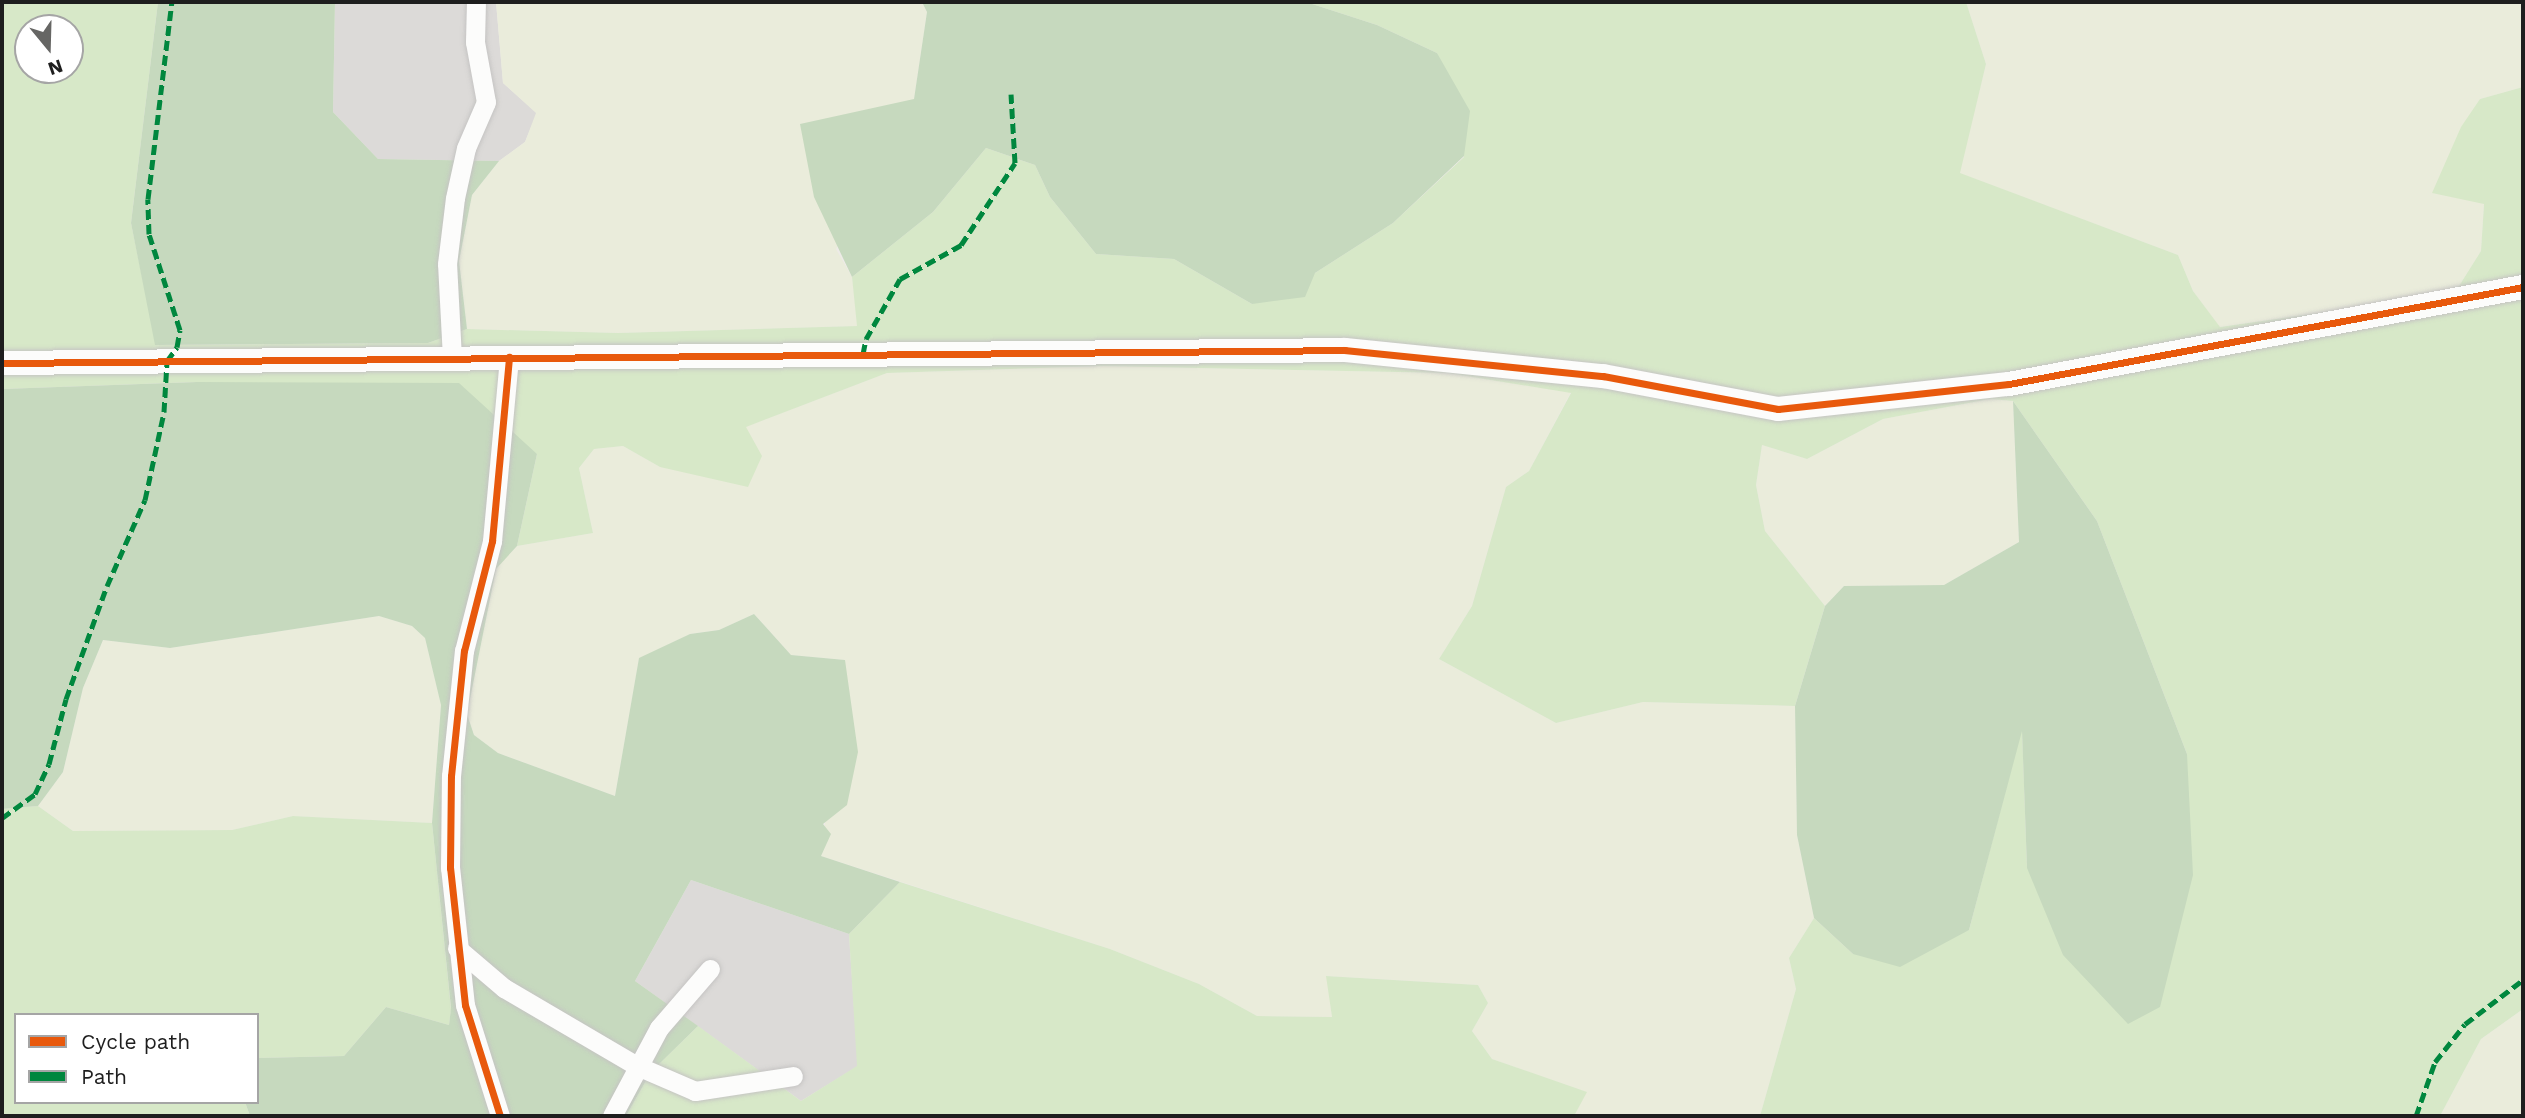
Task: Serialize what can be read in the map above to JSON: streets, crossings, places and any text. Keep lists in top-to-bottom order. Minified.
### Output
{"legend":["Cycle path","Path"],"north":"bottom"}
